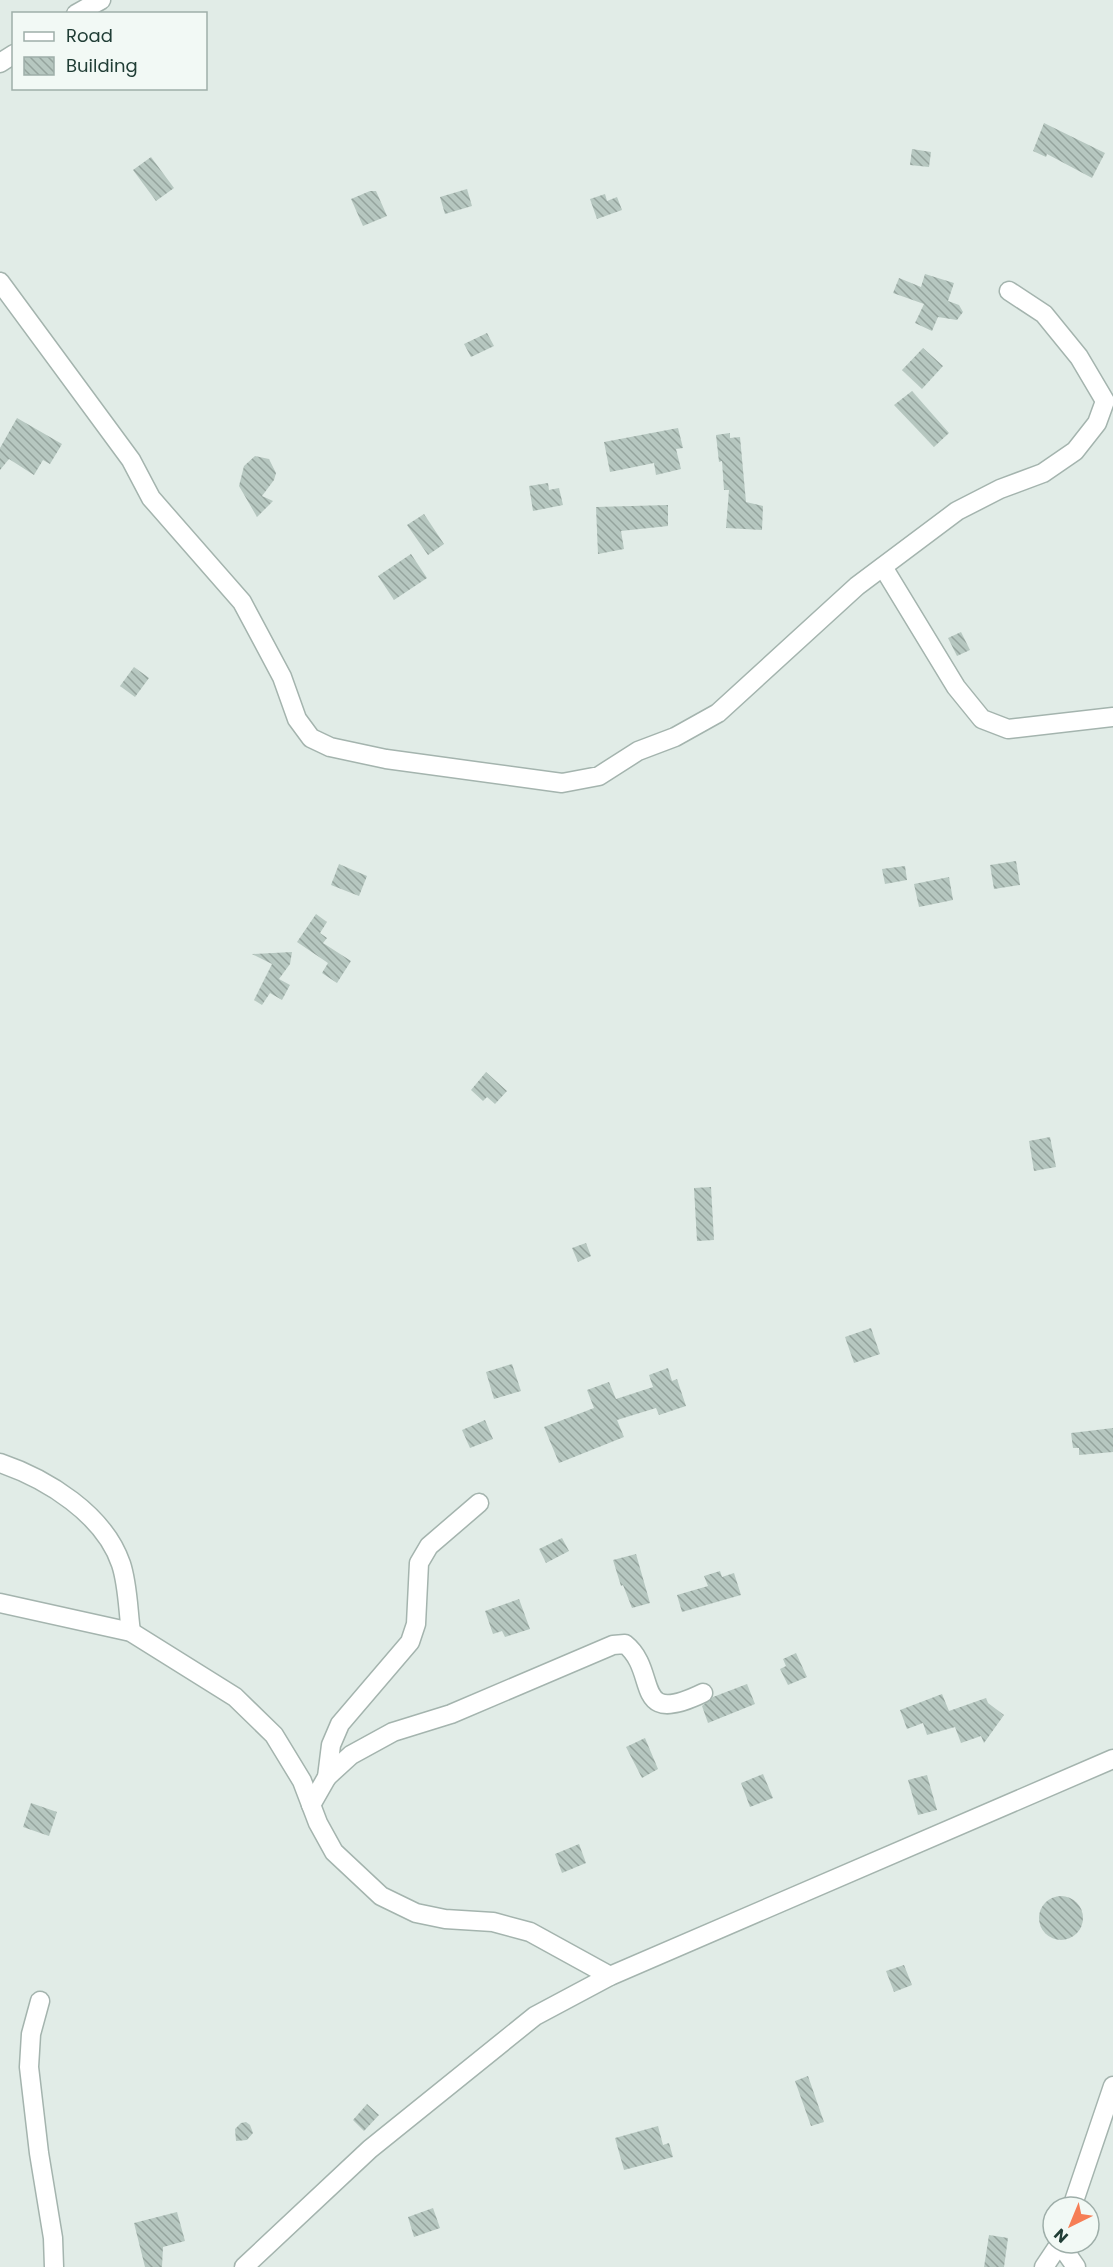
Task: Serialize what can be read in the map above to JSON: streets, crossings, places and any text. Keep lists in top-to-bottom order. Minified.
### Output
{"legend":["Road","Building"],"north":"bottom left"}
